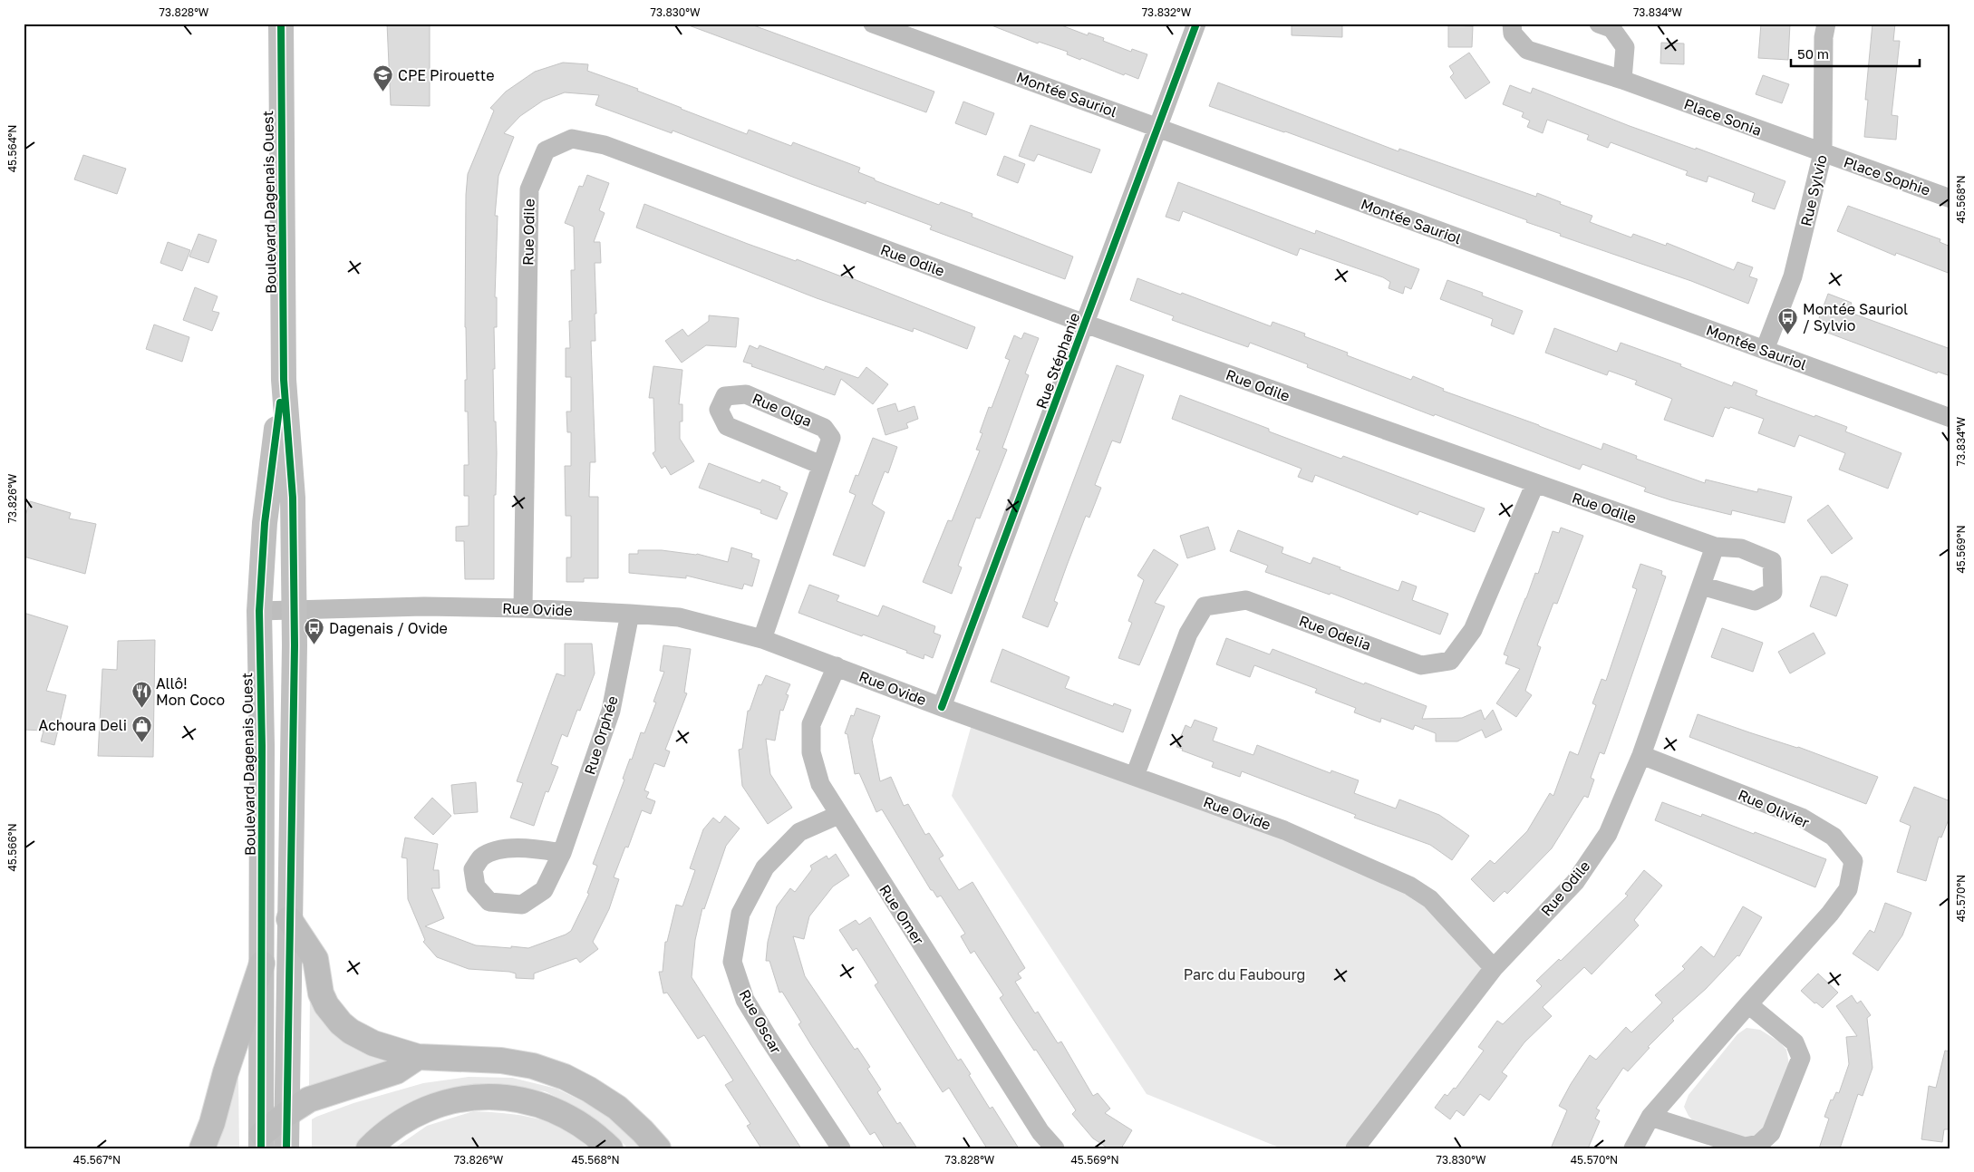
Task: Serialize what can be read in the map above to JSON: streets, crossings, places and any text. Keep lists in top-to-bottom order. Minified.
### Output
{"streets":{"main road":["Boulevard Dagenais Ouest"],"street":["Montée Sauriol","Place Sonia","Place Sophie","Rue Sylvio","Rue Odile","Rue Stéphanie","Rue Olga","Rue Ovide","Rue Odelia","Rue Orphée","Rue Olivier","Rue Omer","Rue Oscar"]},"crossings":[["Montée Sauriol","Rue Sylvio"],["Montée Sauriol","Rue Stéphanie"],["Place Sonia","Place Sophie"],["Place Sonia","Rue Sylvio"],["Place Sophie","Rue Sylvio"],["Boulevard Dagenais Ouest","Rue Ovide"],["Rue Odile","Rue Stéphanie"],["Rue Odile","Rue Ovide"],["Rue Odile","Rue Odelia"],["Rue Odile","Rue Olivier"],["Rue Stéphanie","Rue Ovide"],["Rue Olga","Rue Ovide"],["Rue Ovide","Rue Odelia"],["Rue Ovide","Rue Orphée"],["Rue Ovide","Rue Omer"],["Rue Omer","Rue Oscar"]],"parks":["Parc du Faubourg"],"places":{"school or university":["CPE Pirouette"],"bus stop":["Montée Sauriol / Sylvio","Dagenais / Ovide"],"restaurant":["Allô! Mon Coco"],"shop":["Achoura Deli"]},"scale_bar":"50 m","coordinates":["73.828°W","73.830°W","73.832°W","73.834°W","45.564°N","45.568°N","73.826°W","45.569°N","45.566°N","45.570°N","45.567°N"]}
